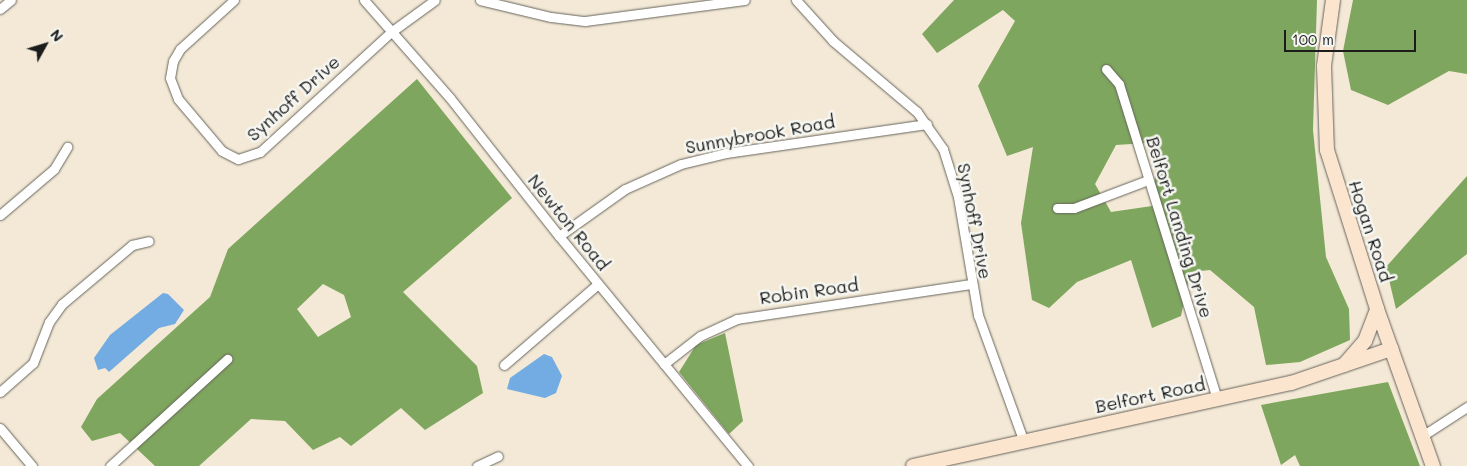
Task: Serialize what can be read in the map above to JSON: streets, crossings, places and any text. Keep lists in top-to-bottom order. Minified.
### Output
{"streets":{"street":["Synhoff Drive","Sunnybrook Road","Newton Road","Belfort Landing Drive","Hogan Road","Robin Road","Belfort Road"]},"crossings":[["Synhoff Drive","Sunnybrook Road"],["Synhoff Drive","Newton Road"],["Synhoff Drive","Robin Road"],["Synhoff Drive","Belfort Road"],["Sunnybrook Road","Newton Road"],["Newton Road","Robin Road"],["Belfort Landing Drive","Belfort Road"],["Hogan Road","Belfort Road"]],"scale_bar":"100 m","north":"top right"}
